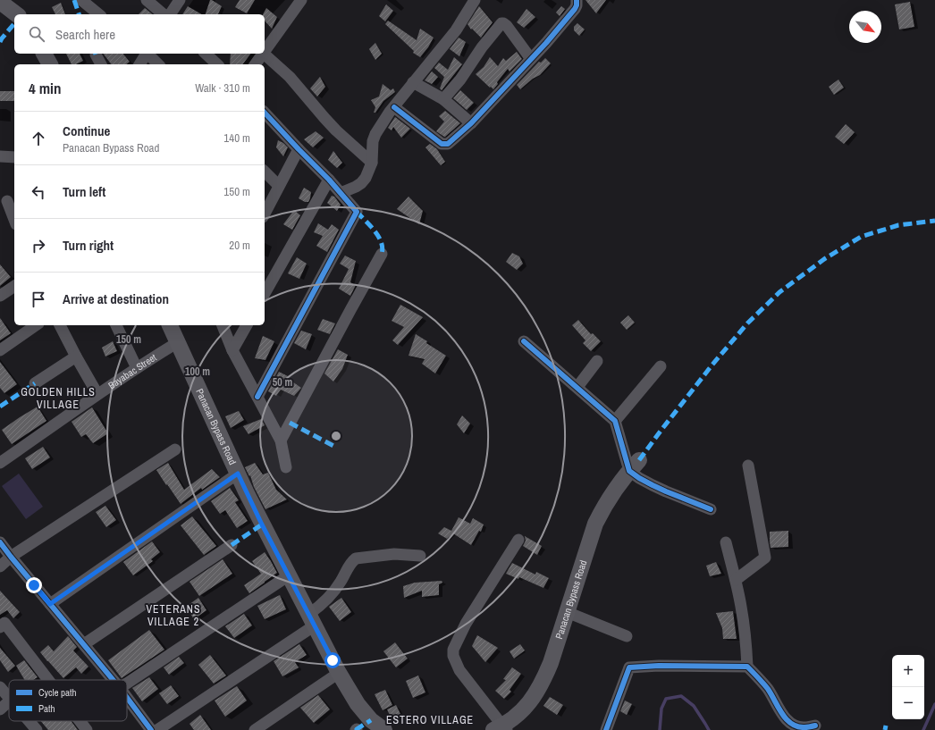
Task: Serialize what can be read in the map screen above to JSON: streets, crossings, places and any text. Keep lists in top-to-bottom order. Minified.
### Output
{"streets":{"main road":["Panacan Bypass Road"],"street":["Bayabac Street"]},"crossings":[["Bayabac Street","Panacan Bypass Road"]],"districts":["GOLDEN HILLS VILLAGE","VETERANS VILLAGE 2","ESTERO VILLAGE"],"legend":["Cycle path","Path"],"north":"bottom right","page":{"search":"Search here","heading":["4 min","Walk · 310 m"],"list":[["Continue","Panacan Bypass Road","140 m"],["Turn left","150 m"],["Turn right","20 m"],"Arrive at destination"],"map_buttons":["+","−"]},"rings":["150 m","100 m","50 m"]}
